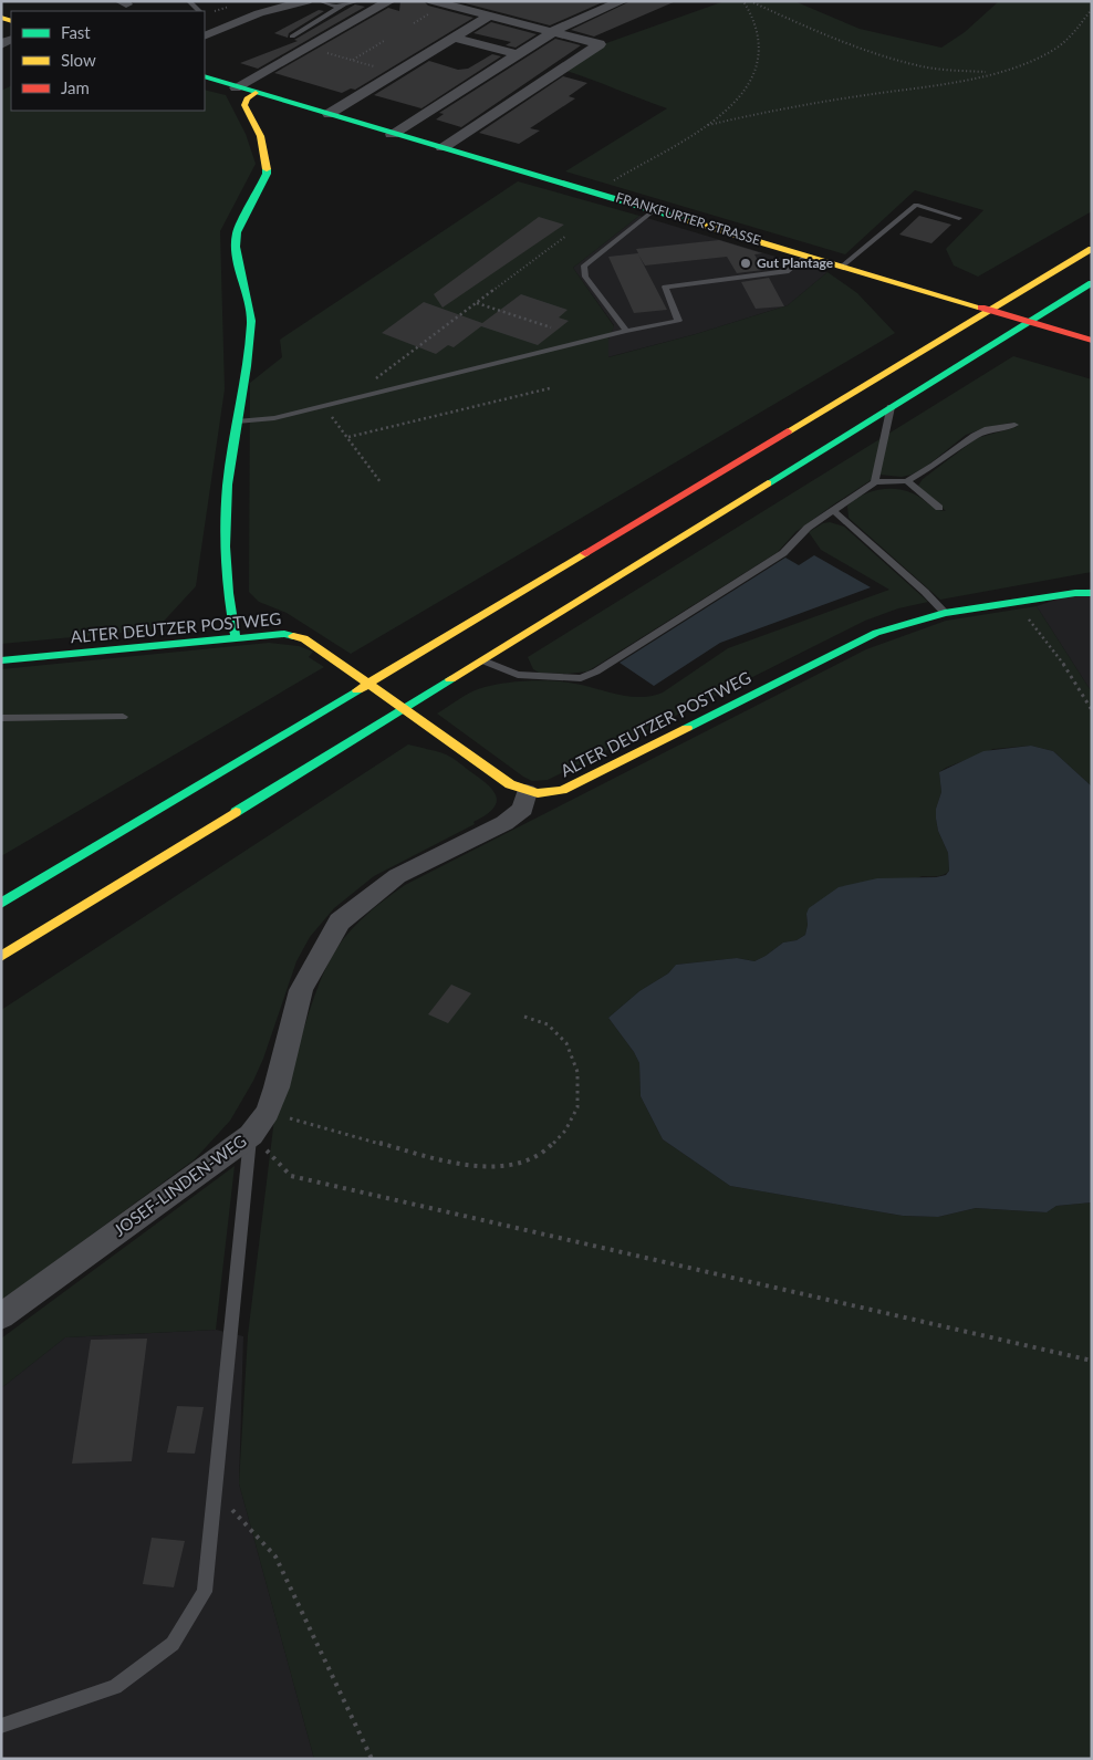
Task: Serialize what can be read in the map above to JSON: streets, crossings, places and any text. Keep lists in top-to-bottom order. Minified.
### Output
{"streets":{"main road":["FRANKFURTER STRASSE","ALTER DEUTZER POSTWEG"],"street":["JOSEF-LINDEN-WEG"]},"crossings":[["ALTER DEUTZER POSTWEG","JOSEF-LINDEN-WEG"]],"places":["Gut Plantage"],"legend":["Fast","Slow","Jam"]}
